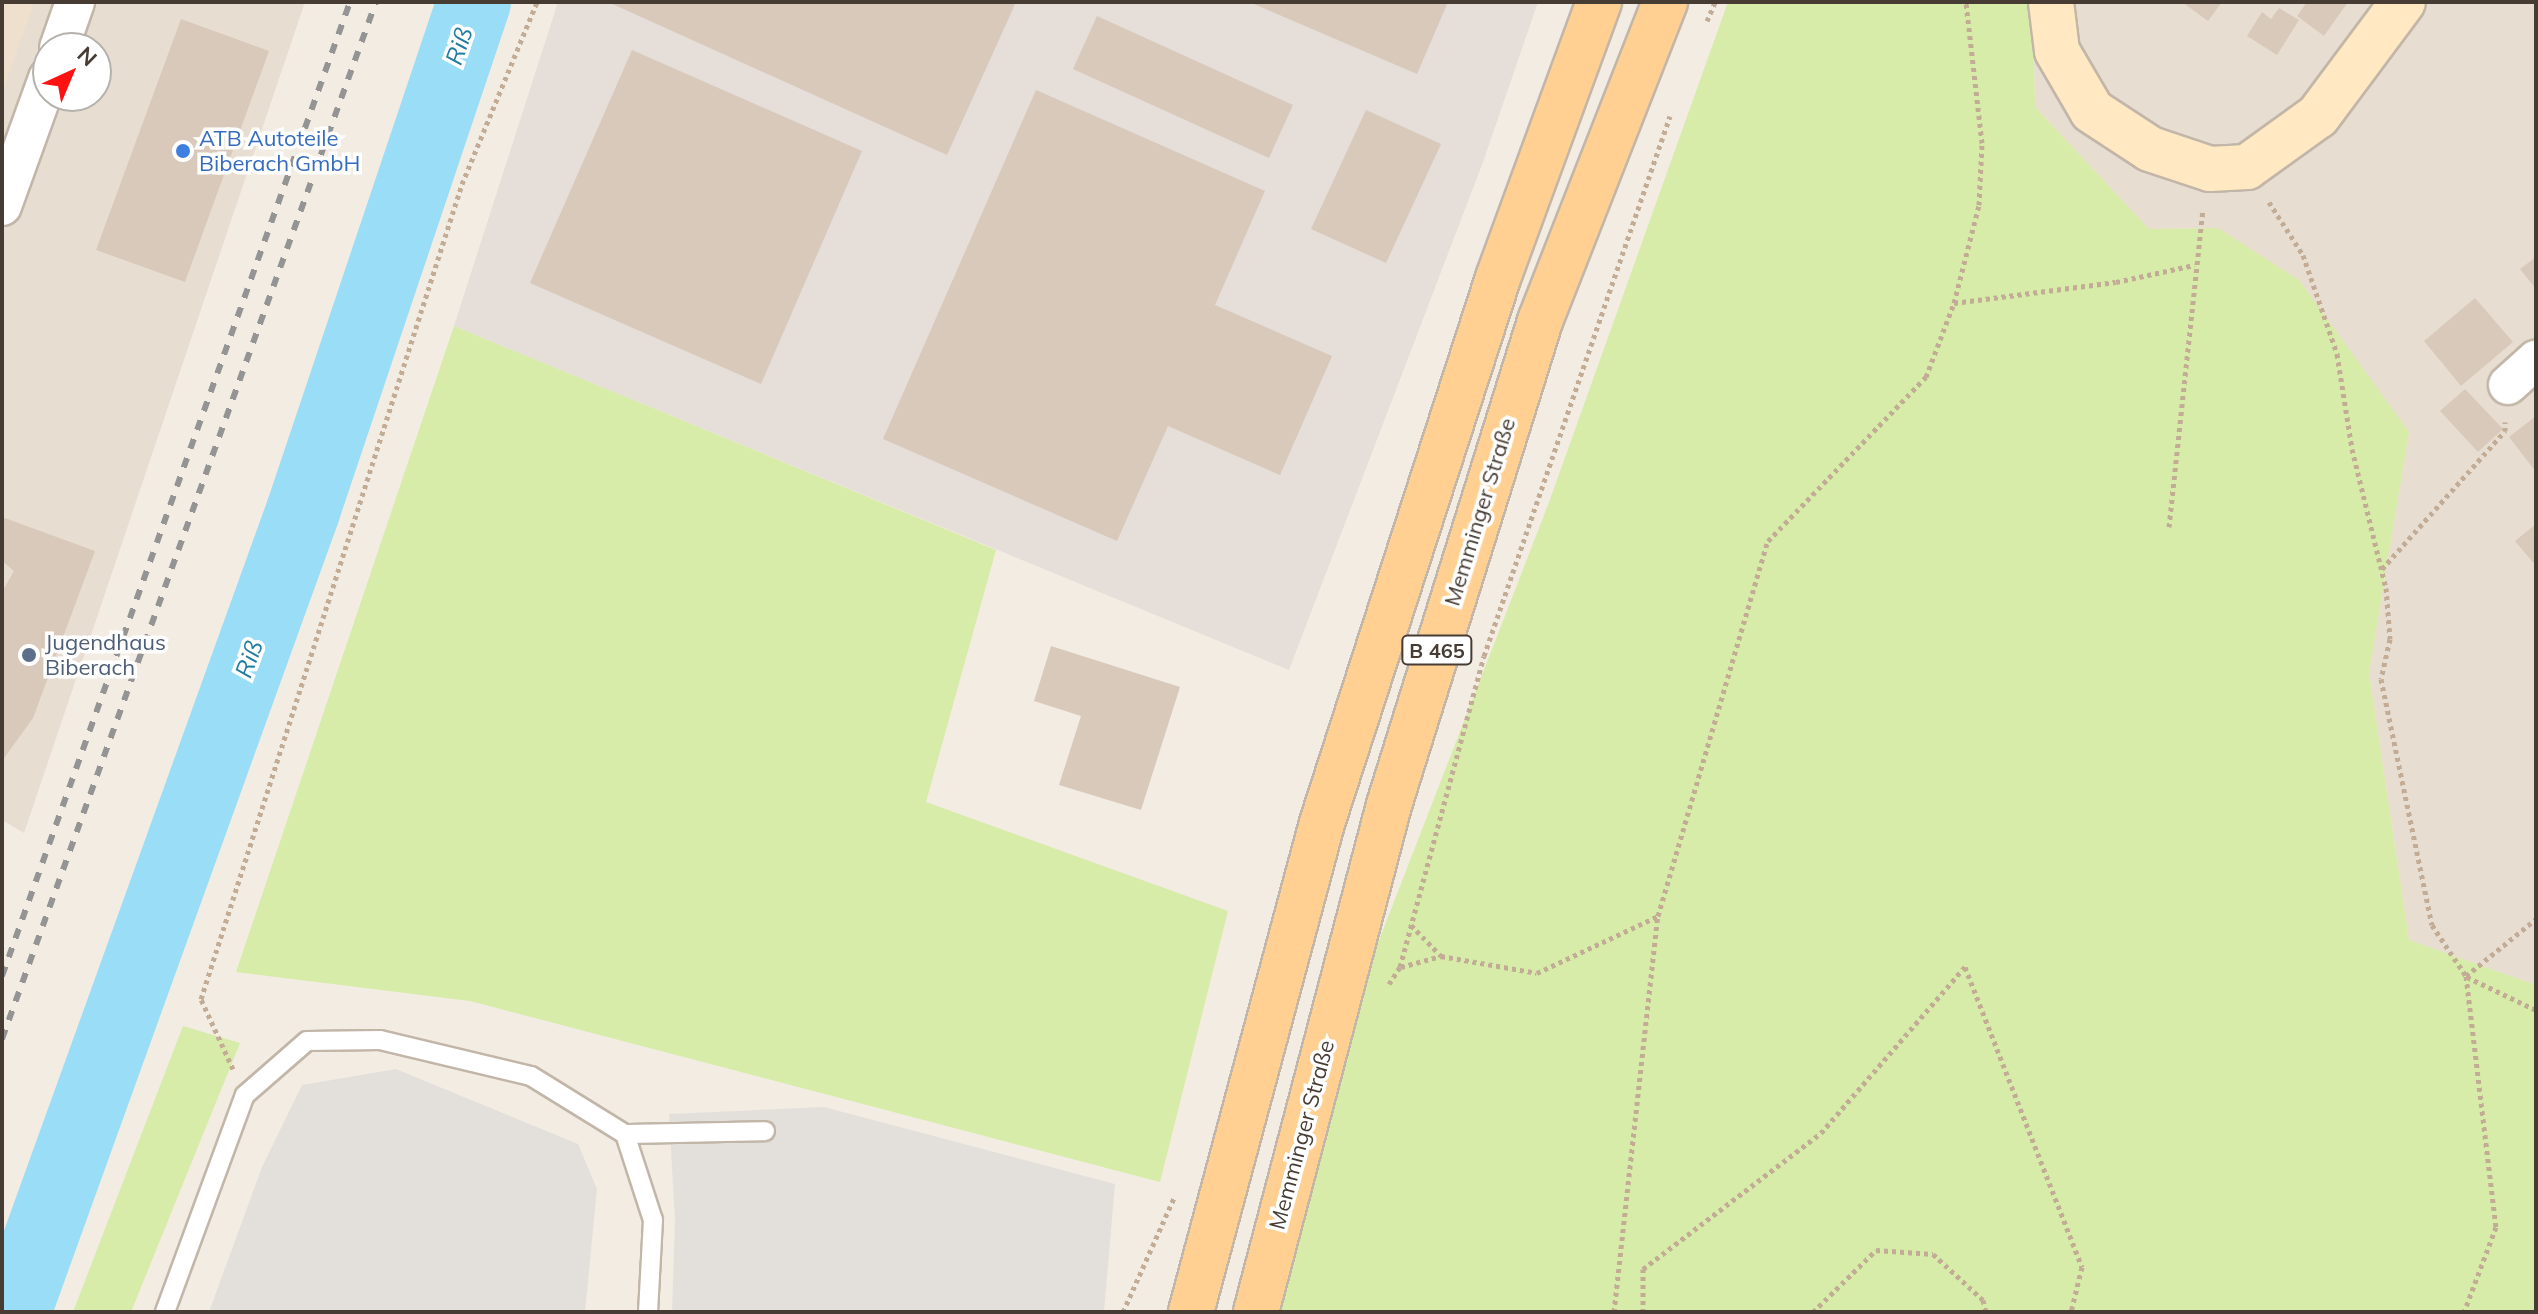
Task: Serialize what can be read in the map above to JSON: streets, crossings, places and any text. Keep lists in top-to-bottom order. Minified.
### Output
{"streets":{"main road":["Memminger Straße","B 465"]},"water":["Riß"],"places":["ATB Autoteile Biberach GmbH","Jugendhaus Biberach"],"north":"top right"}
